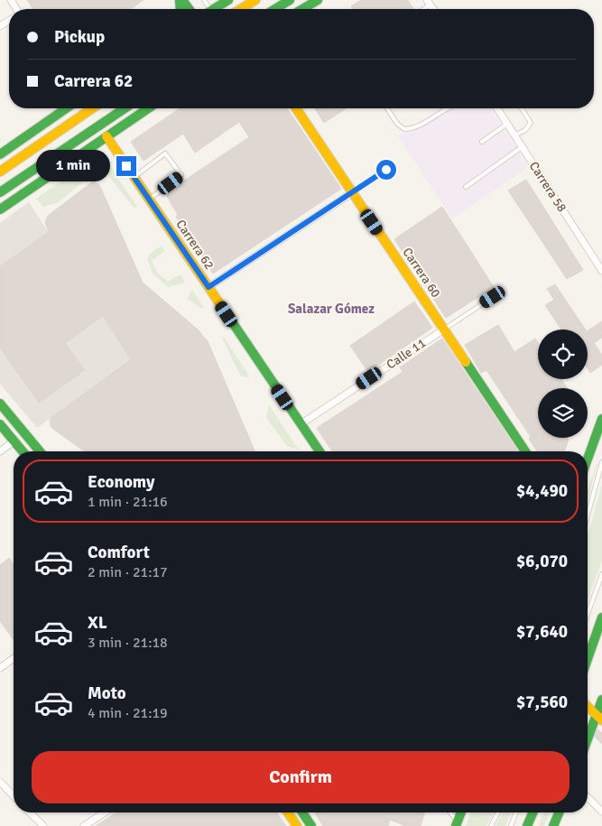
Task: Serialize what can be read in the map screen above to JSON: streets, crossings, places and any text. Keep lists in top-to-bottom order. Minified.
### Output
{"streets":{"main road":["Carrera 62","Carrera 60"],"street":["Carrera 58","Calle 11"]},"crossings":[["Carrera 62","Calle 11"],["Carrera 60","Calle 11"]],"districts":["Salazar Gómez"],"page":{"banner":["Pickup","Carrera 62"],"bubble":"1 min","list":[{"name":"Economy","note":"1 min · 21:16","value":"$4,490"},{"name":"Comfort","note":"2 min · 21:17","value":"$6,070"},{"name":"XL","note":"3 min · 21:18","value":"$7,640"},{"name":"Moto","note":"4 min · 21:19","value":"$7,560"}],"buttons":"Confirm"}}
